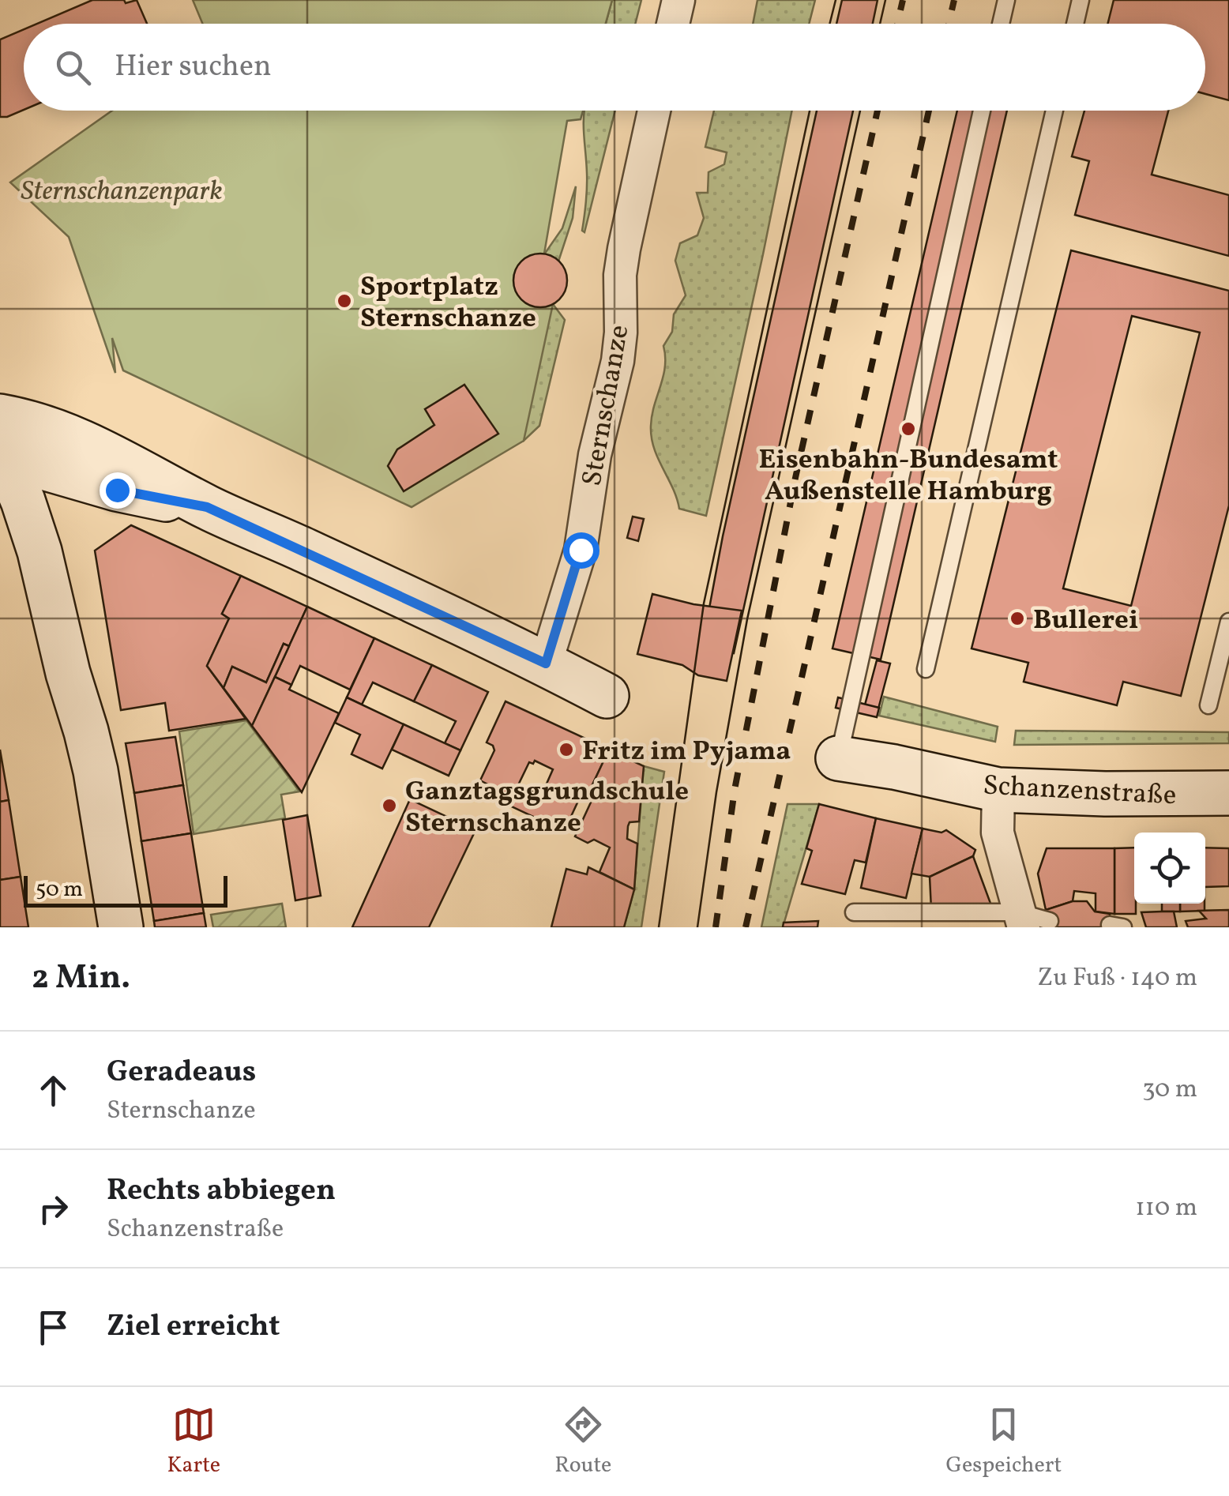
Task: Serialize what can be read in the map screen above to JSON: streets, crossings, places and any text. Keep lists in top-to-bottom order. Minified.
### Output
{"streets":{"street":["Sternschanze","Schanzenstraße"]},"parks":["Sternschanzenpark"],"places":["Sportplatz Sternschanze","Eisenbahn-Bundesamt Außenstelle Hamburg","Bullerei","Fritz im Pyjama","Ganztagsgrundschule Sternschanze"],"scale_bar":"50 m","page":{"search":"Hier suchen","scale":"50 m","heading":["2 Min.","Zu Fuß · 140 m"],"list":[["Geradeaus","Sternschanze","30 m"],["Rechts abbiegen","Schanzenstraße","110 m"],"Ziel erreicht"],"nav":["Karte","Route","Gespeichert"]}}
